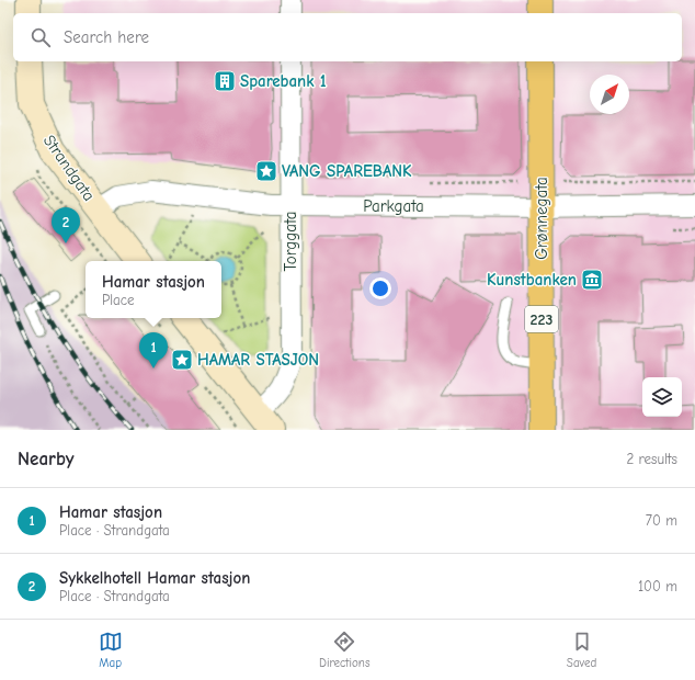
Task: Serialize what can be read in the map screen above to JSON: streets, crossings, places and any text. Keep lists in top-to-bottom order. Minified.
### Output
{"streets":{"main road":["Strandgata","Grønnegata","223"],"street":["Parkgata","Torggata"]},"crossings":[["Strandgata","Parkgata"],["Parkgata","Grønnegata"],["Parkgata","Torggata"]],"places":{"building":["Sparebank 1"],"place":["VANG SPAREBANK","HAMAR STASJON"],"museum":["Kunstbanken"]},"north":"top right","page":{"search":"Search here","pins":["2","1"],"popup":["Hamar stasjon","Place"],"heading":["Nearby","2 results"],"list":[{"mark":"1","name":"Hamar stasjon","note":"Place · Strandgata","value":"70 m"},{"mark":"2","name":"Sykkelhotell Hamar stasjon","note":"Place · Strandgata","value":"100 m"}],"nav":["Map","Directions","Saved"]}}
